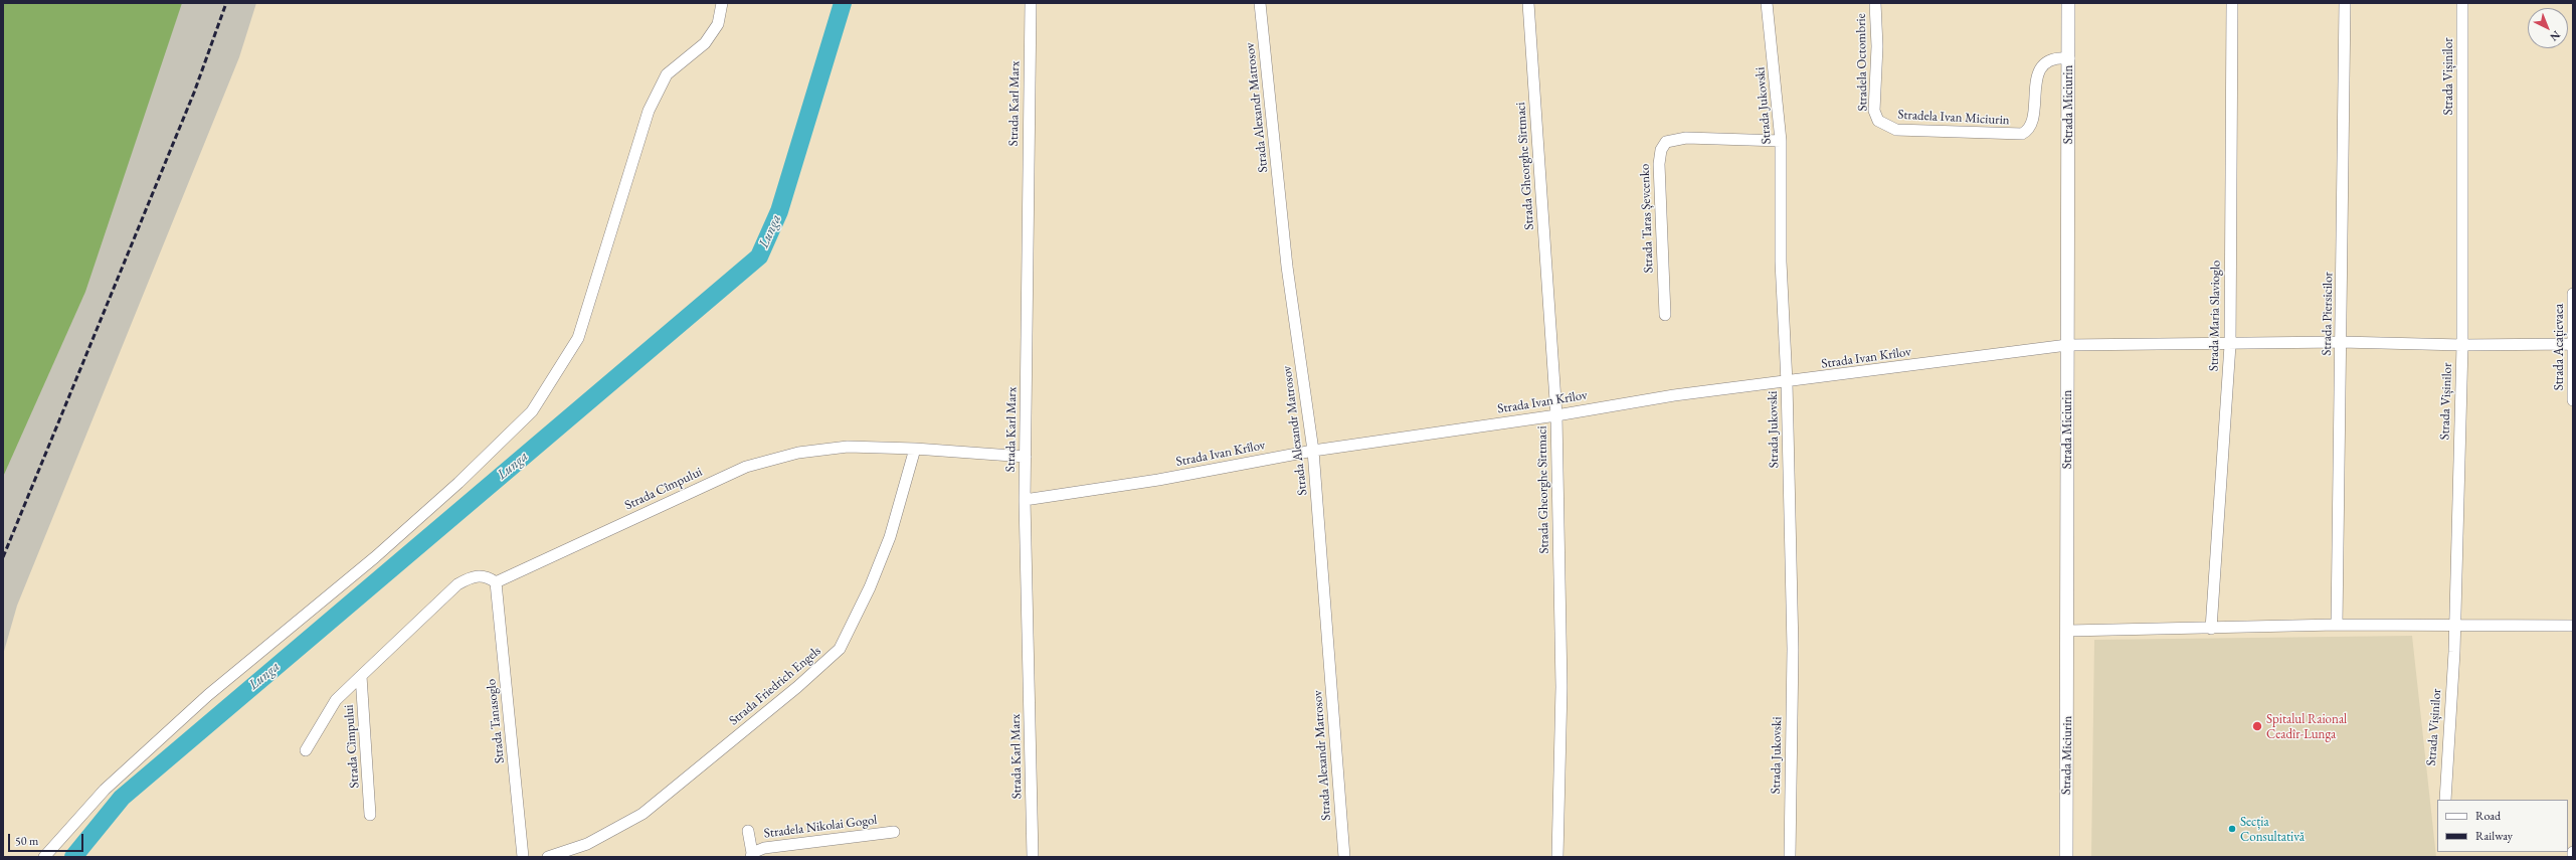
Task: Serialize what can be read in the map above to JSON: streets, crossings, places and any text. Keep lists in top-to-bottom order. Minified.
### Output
{"streets":{"main road":["Strada Miciurin"],"street":["Stradela Octombrie","Strada Vișinilor","Strada Karl Marx","Strada Jukovski","Strada Alexandr Matrosov","Stradela Ivan Miciurin","Strada Gheorghe Sîrtmaci","Strada Taras Șevcenko","Strada Piersicilor","Strada Maria Slavioglo","Strada Acațievaea","Strada Ivan Krîlov","Strada Cîmpului","Strada Friedrich Engels","Strada Tanasoglo","Stradela Nikolai Gogol"]},"crossings":[["Stradela Octombrie","Stradela Ivan Miciurin"],["Strada Vișinilor","Strada Ivan Krîlov"],["Strada Karl Marx","Strada Ivan Krîlov"],["Strada Karl Marx","Strada Cîmpului"],["Strada Miciurin","Stradela Ivan Miciurin"],["Strada Miciurin","Strada Ivan Krîlov"],["Strada Jukovski","Strada Taras Șevcenko"],["Strada Jukovski","Strada Ivan Krîlov"],["Strada Alexandr Matrosov","Strada Ivan Krîlov"],["Strada Gheorghe Sîrtmaci","Strada Ivan Krîlov"],["Strada Piersicilor","Strada Ivan Krîlov"],["Strada Maria Slavioglo","Strada Ivan Krîlov"],["Strada Acațievaea","Strada Ivan Krîlov"],["Strada Cîmpului","Strada Friedrich Engels"],["Strada Cîmpului","Strada Tanasoglo"]],"water":["Lunga"],"places":["Spitalul Raional Ceadîr-Lunga","Secția Consultativă"],"legend":["Road","Railway"],"scale_bar":"50 m","north":"bottom right"}
